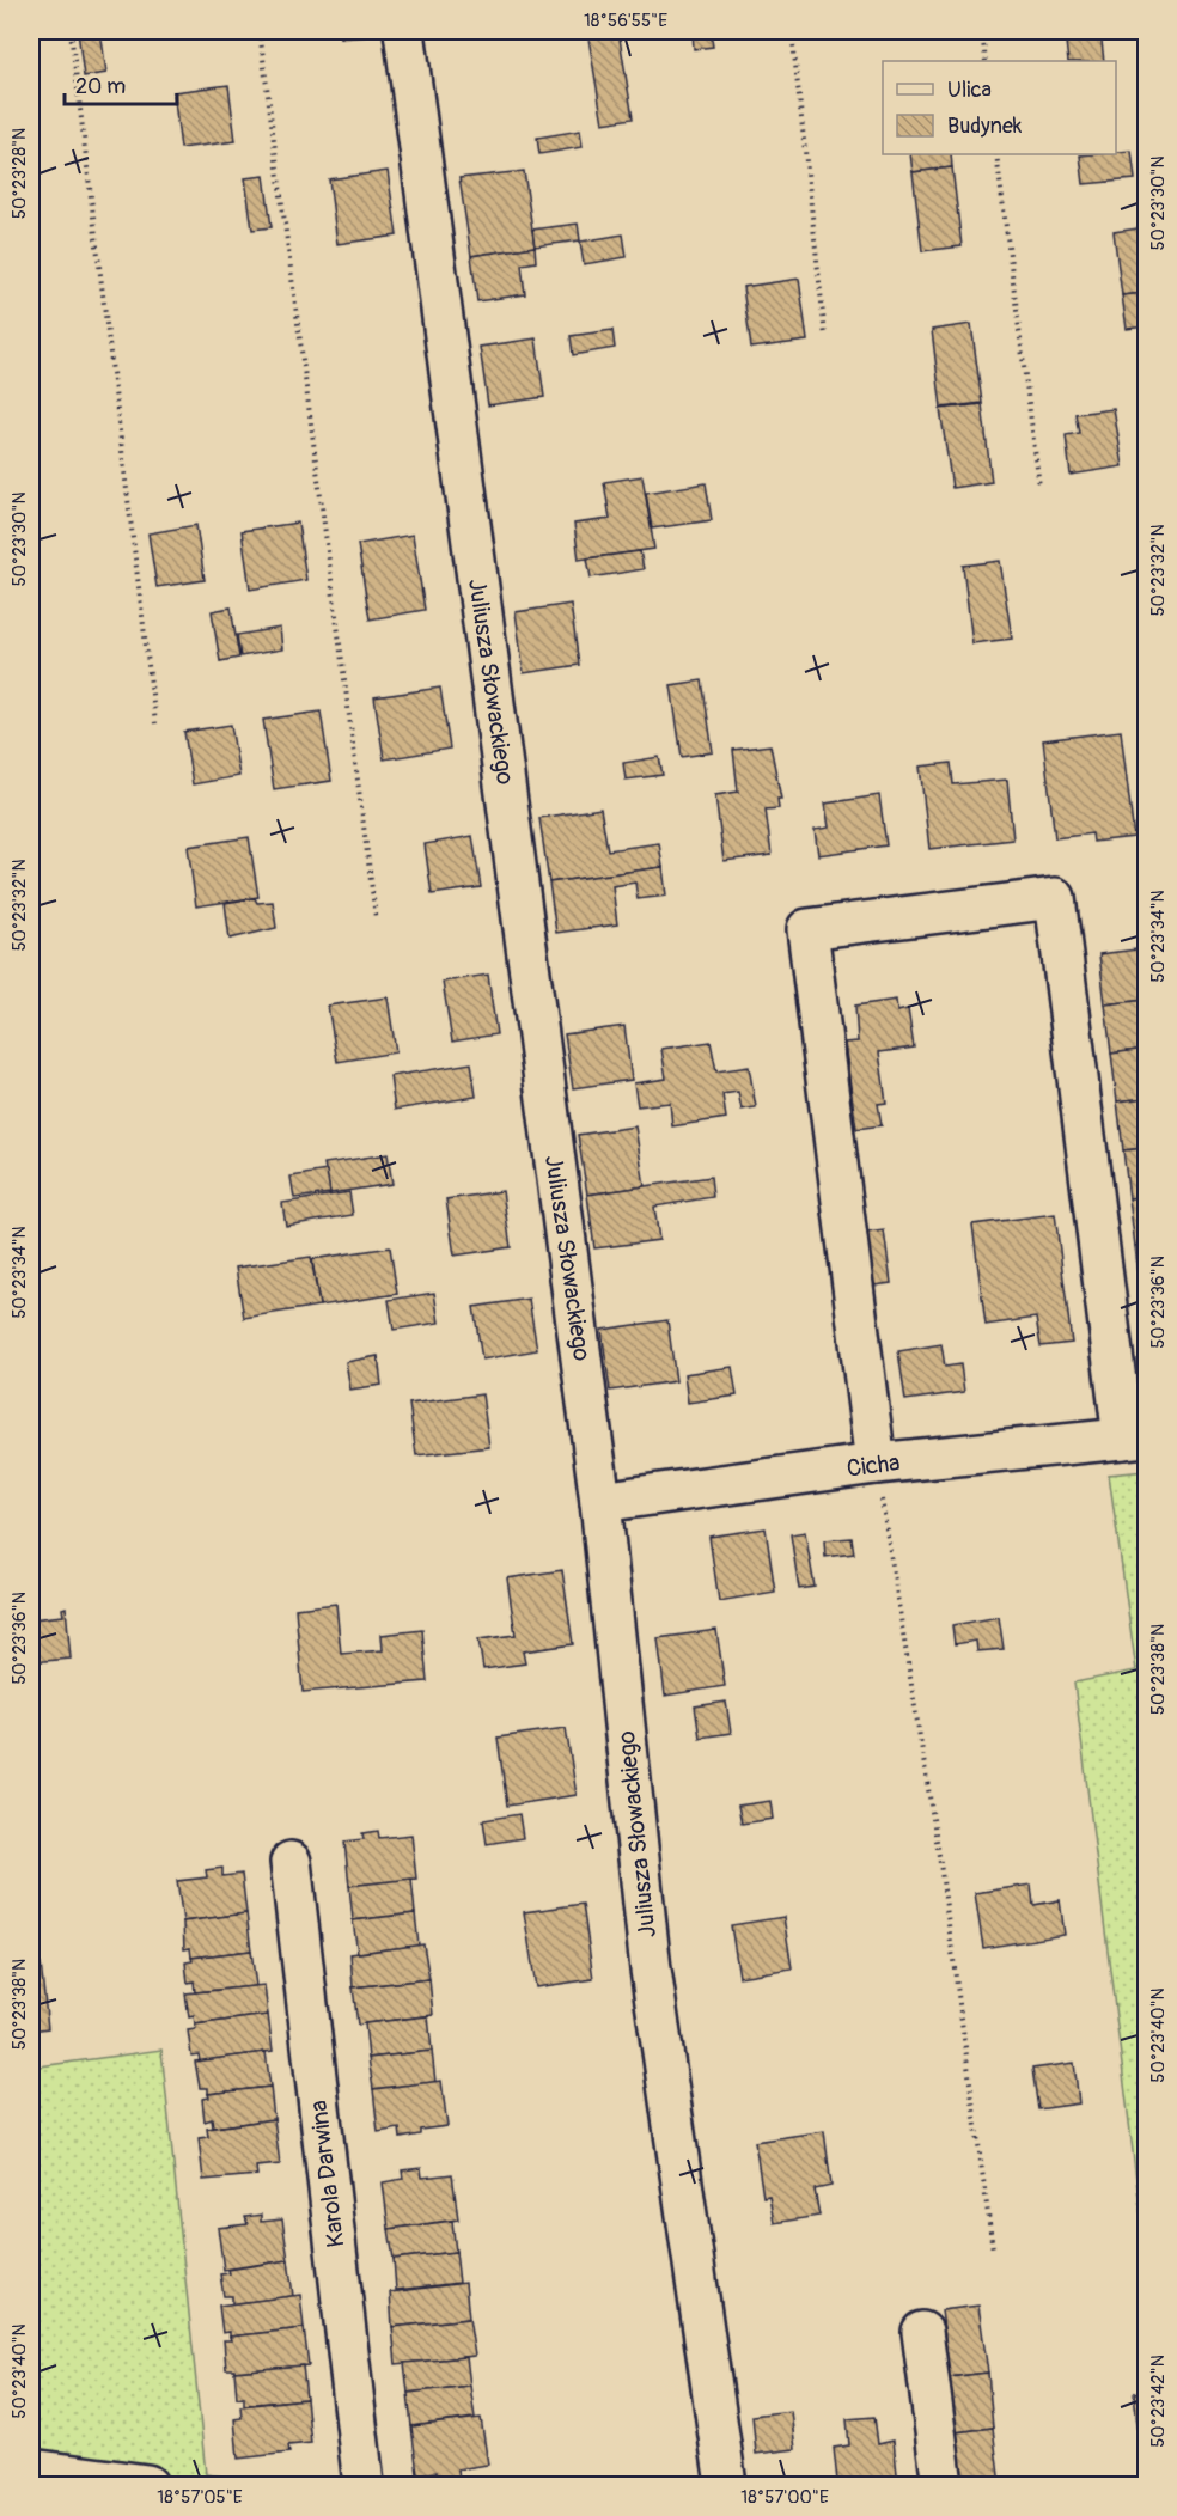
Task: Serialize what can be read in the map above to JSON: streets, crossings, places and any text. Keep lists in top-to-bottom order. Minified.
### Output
{"streets":{"street":["Juliusza Słowackiego","Cicha","Karola Darwina"]},"crossings":[["Juliusza Słowackiego","Cicha"]],"legend":["Ulica","Budynek"],"scale_bar":"20 m","coordinates":["18°56'55\"E","50°23'28\"N","50°23'30\"N","50°23'32\"N","50°23'34\"N","50°23'36\"N","50°23'38\"N","50°23'40\"N","50°23'42\"N","18°57'05\"E","18°57'00\"E"]}
